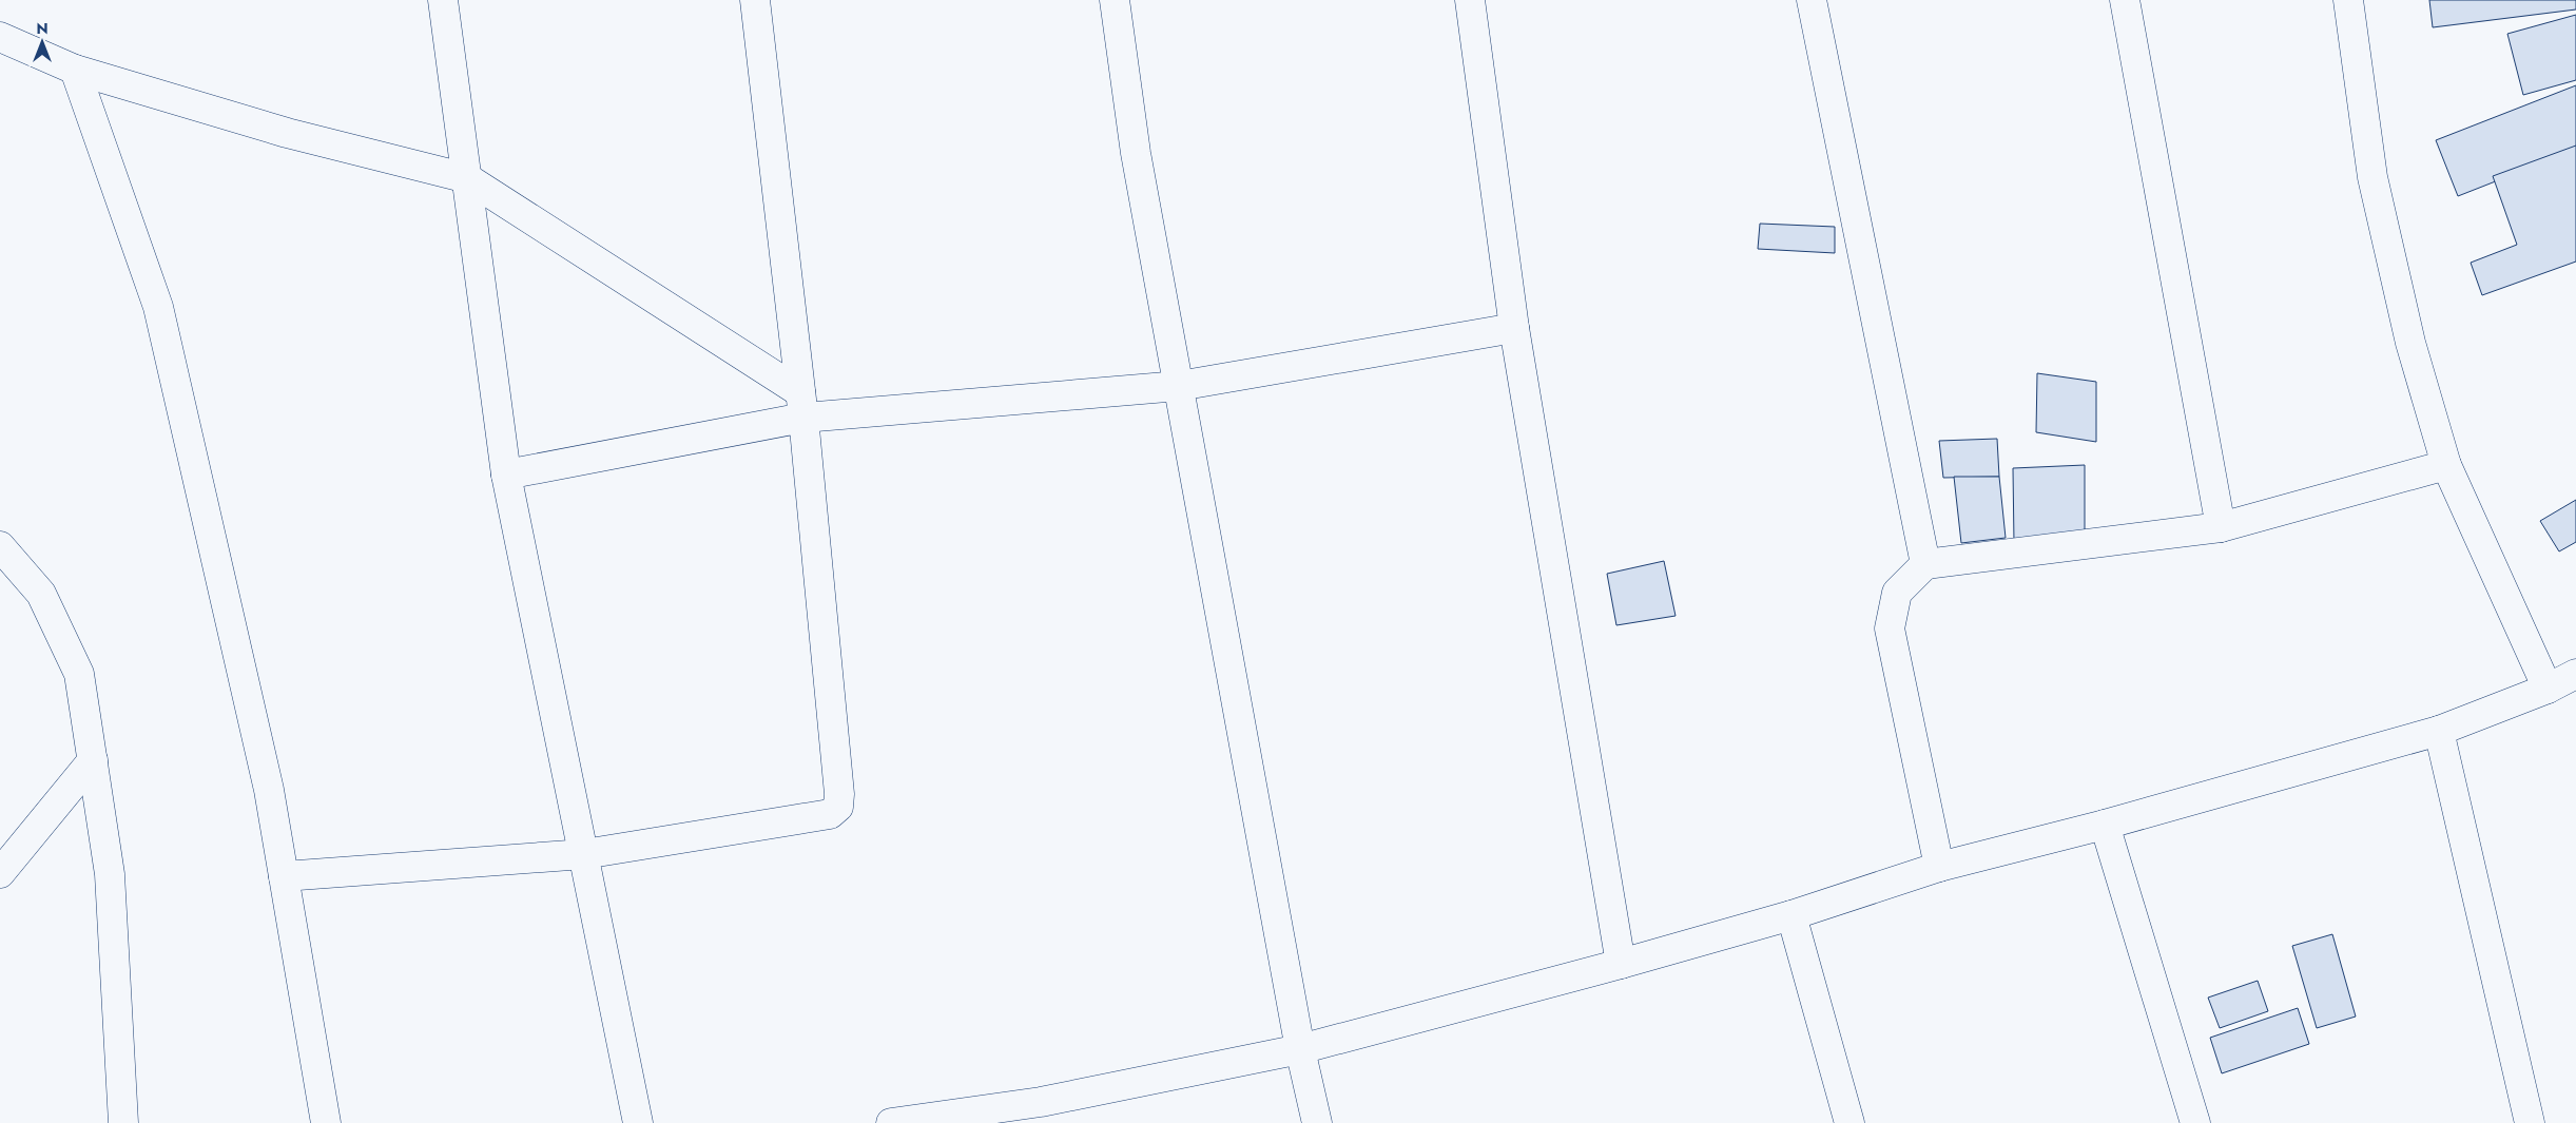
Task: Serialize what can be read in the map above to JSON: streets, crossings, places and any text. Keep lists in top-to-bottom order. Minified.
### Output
{"north":"top"}
